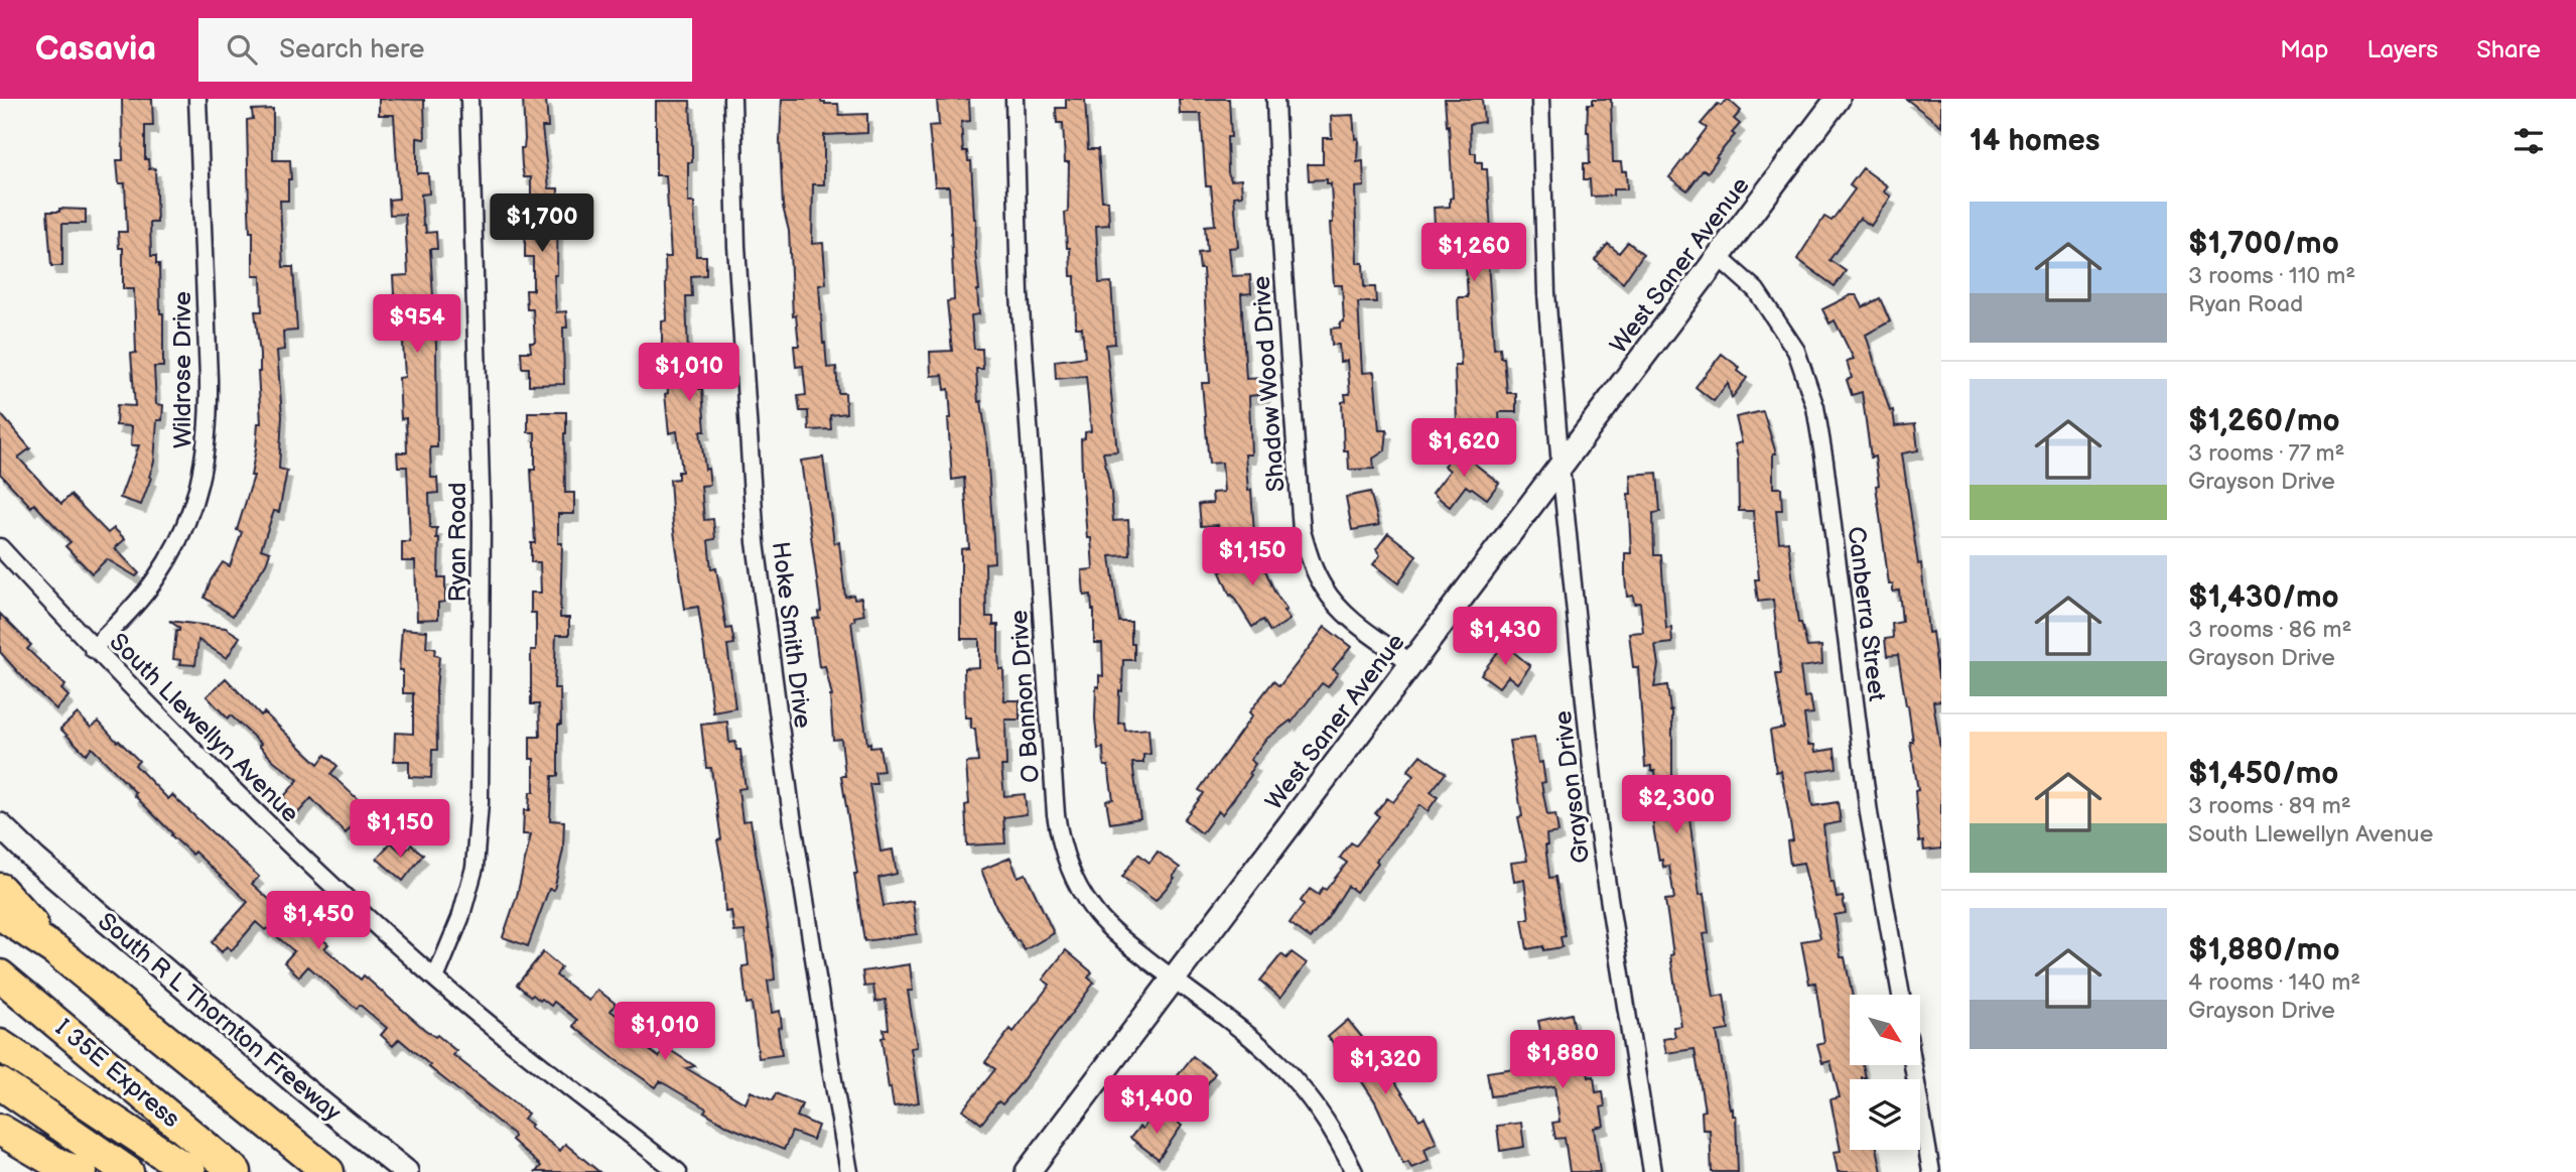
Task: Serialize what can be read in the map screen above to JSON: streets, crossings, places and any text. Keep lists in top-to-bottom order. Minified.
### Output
{"streets":{"highway":["South R L Thornton Freeway","I 35E Express"],"street":["West Saner Avenue","Wildrose Drive","Shadow Wood Drive","Ryan Road","Canberra Street","Hoke Smith Drive","O Bannon Drive","South Llewellyn Avenue","Grayson Drive"]},"crossings":[["West Saner Avenue","Shadow Wood Drive"],["West Saner Avenue","Canberra Street"],["West Saner Avenue","O Bannon Drive"],["West Saner Avenue","Grayson Drive"],["Wildrose Drive","South Llewellyn Avenue"],["Ryan Road","South Llewellyn Avenue"]],"north":"bottom right","page":{"header":"Casavia","search":"Search here","nav":["Map","Layers","Share"],"heading":"14 homes","list":[{"name":"$1,700/mo","note":"3 rooms · 110 m² · Ryan Road"},{"name":"$1,260/mo","note":"3 rooms · 77 m² · Grayson Drive"},{"name":"$1,430/mo","note":"3 rooms · 86 m² · Grayson Drive"},{"name":"$1,450/mo","note":"3 rooms · 89 m² · South Llewellyn Avenue"},{"name":"$1,880/mo","note":"4 rooms · 140 m² · Grayson Drive"}],"price":["$1,700","$1,260","$954","$1,010","$1,620","$1,150","$1,430","$2,300","$1,150","$1,450","$1,010","$1,880","$1,320","$1,400"]}}
